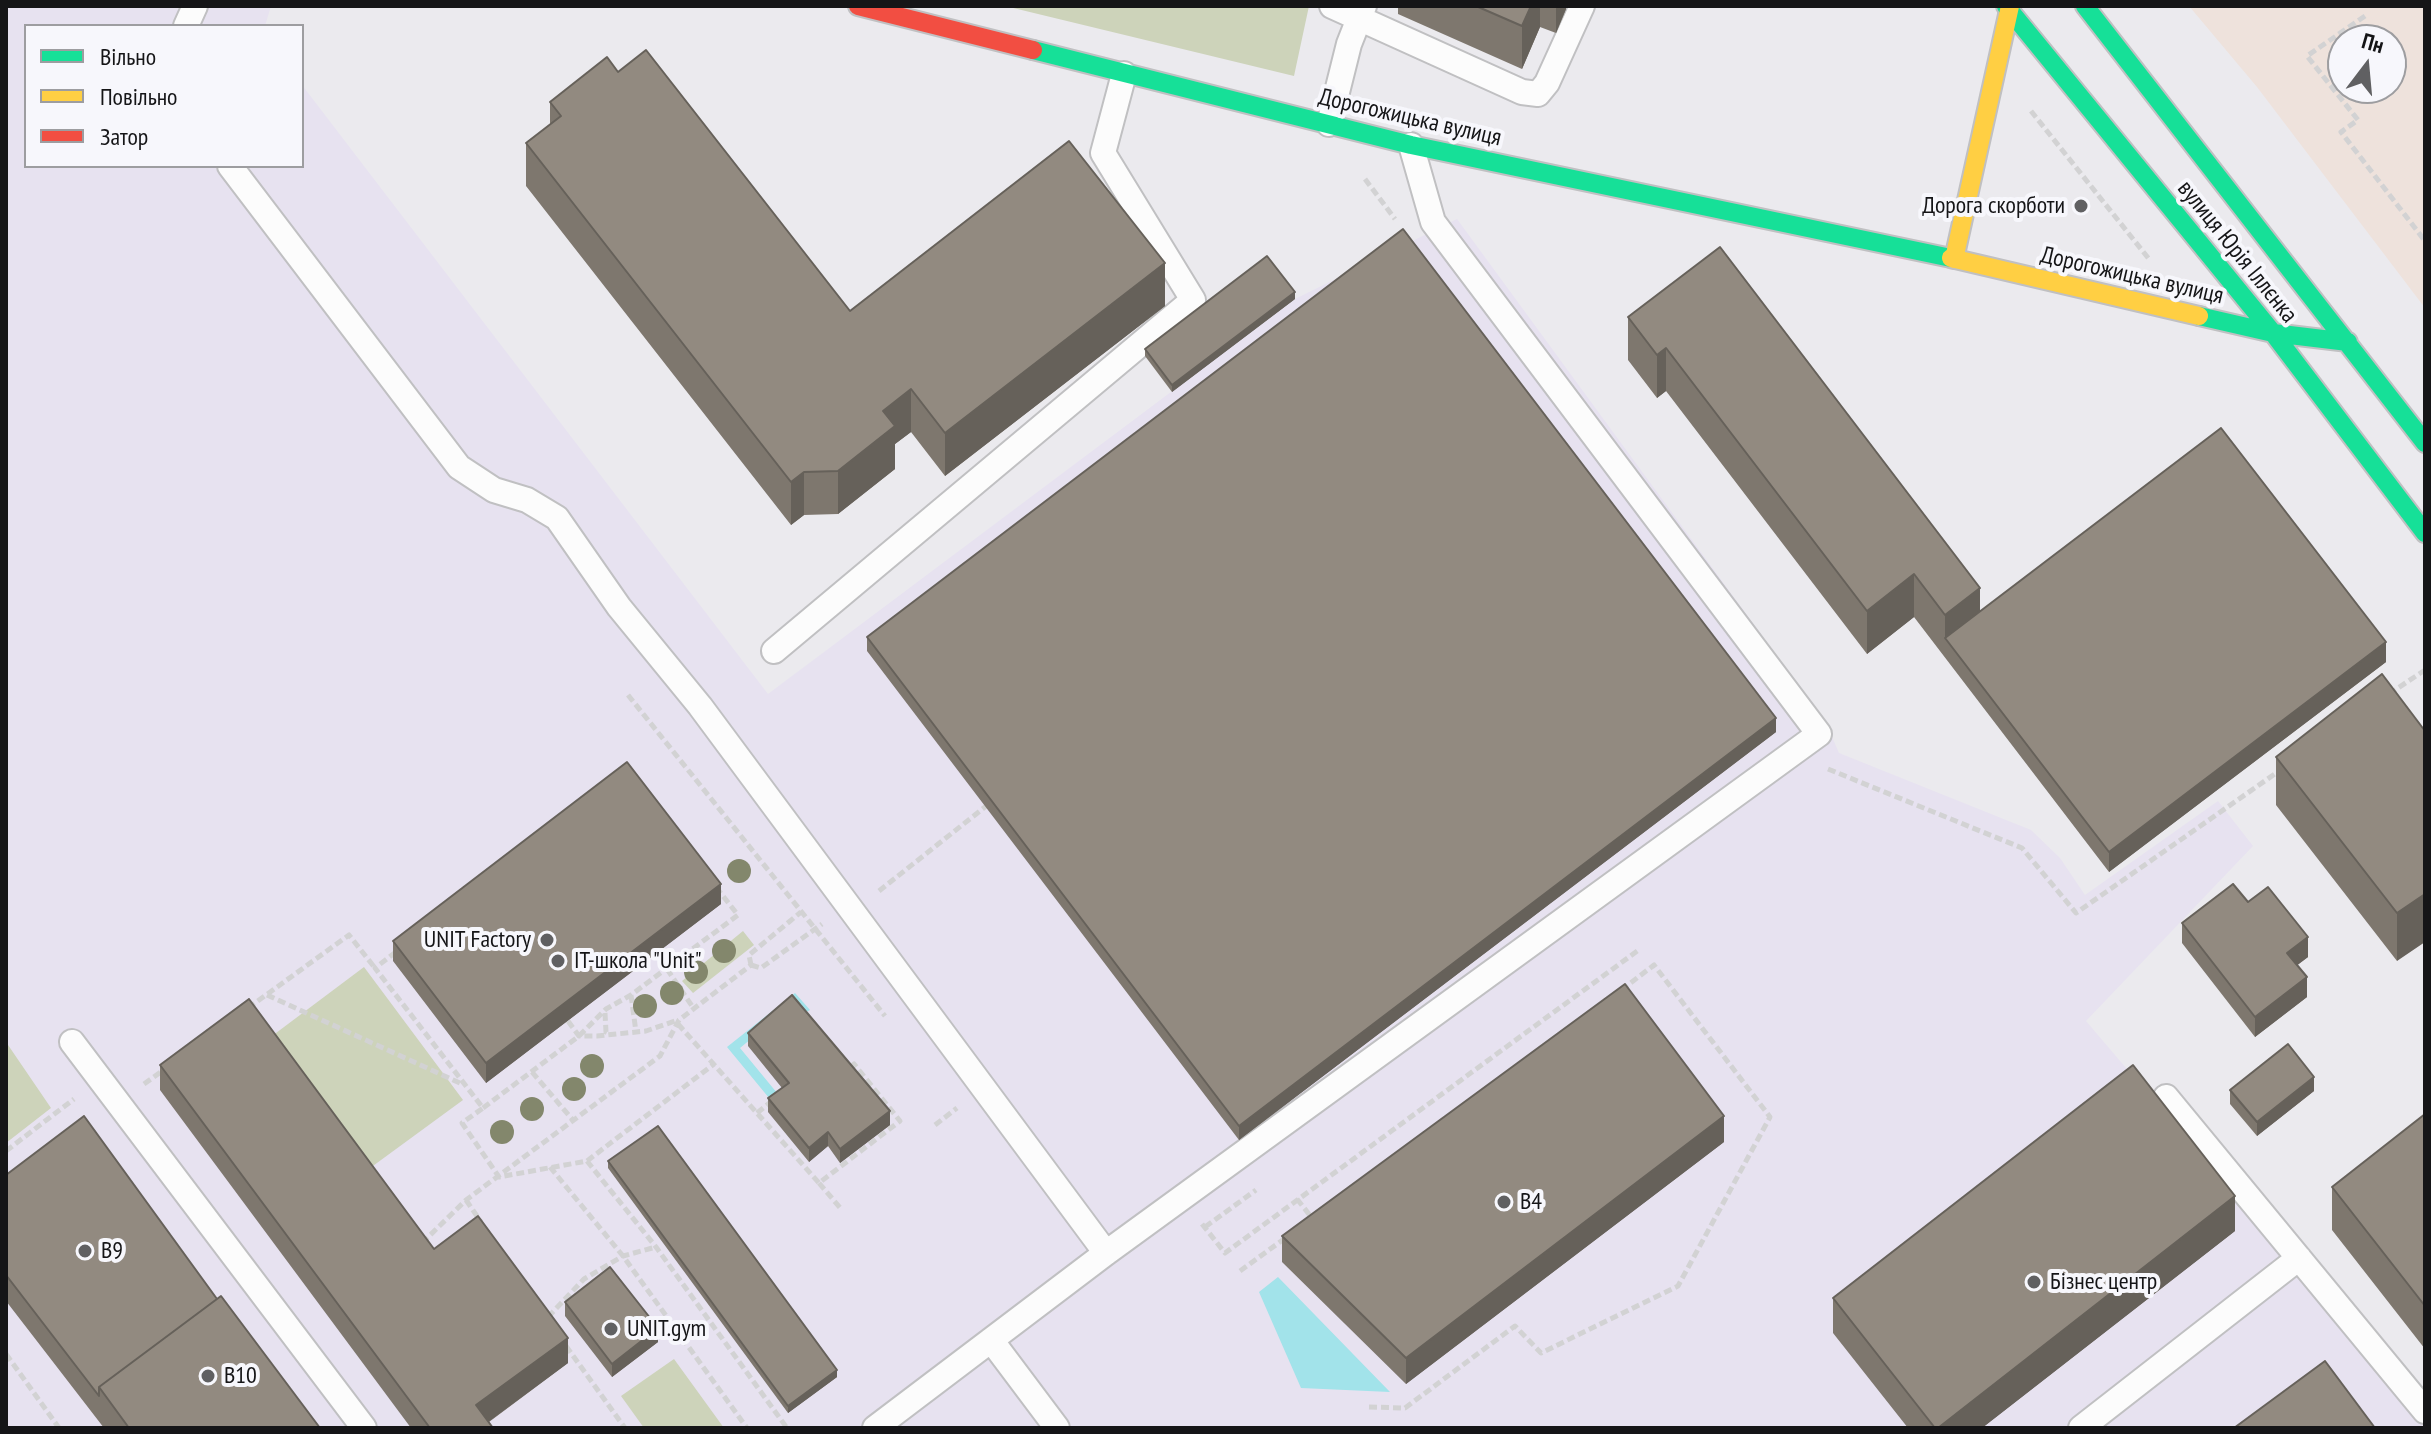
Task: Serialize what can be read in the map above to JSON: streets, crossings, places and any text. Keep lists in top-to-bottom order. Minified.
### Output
{"streets":{"street":["Дорогожицька вулиця","вулиця Юрія Іллєнка"]},"crossings":[["Дорогожицька вулиця","вулиця Юрія Іллєнка"]],"places":["Дорога скорботи","UNIT Factory","IT-школа \"Unit\"","B4","B9","Бізнес центр","UNIT.gym","B10"],"legend":["Вільно","Повільно","Затор"],"north":"top"}
